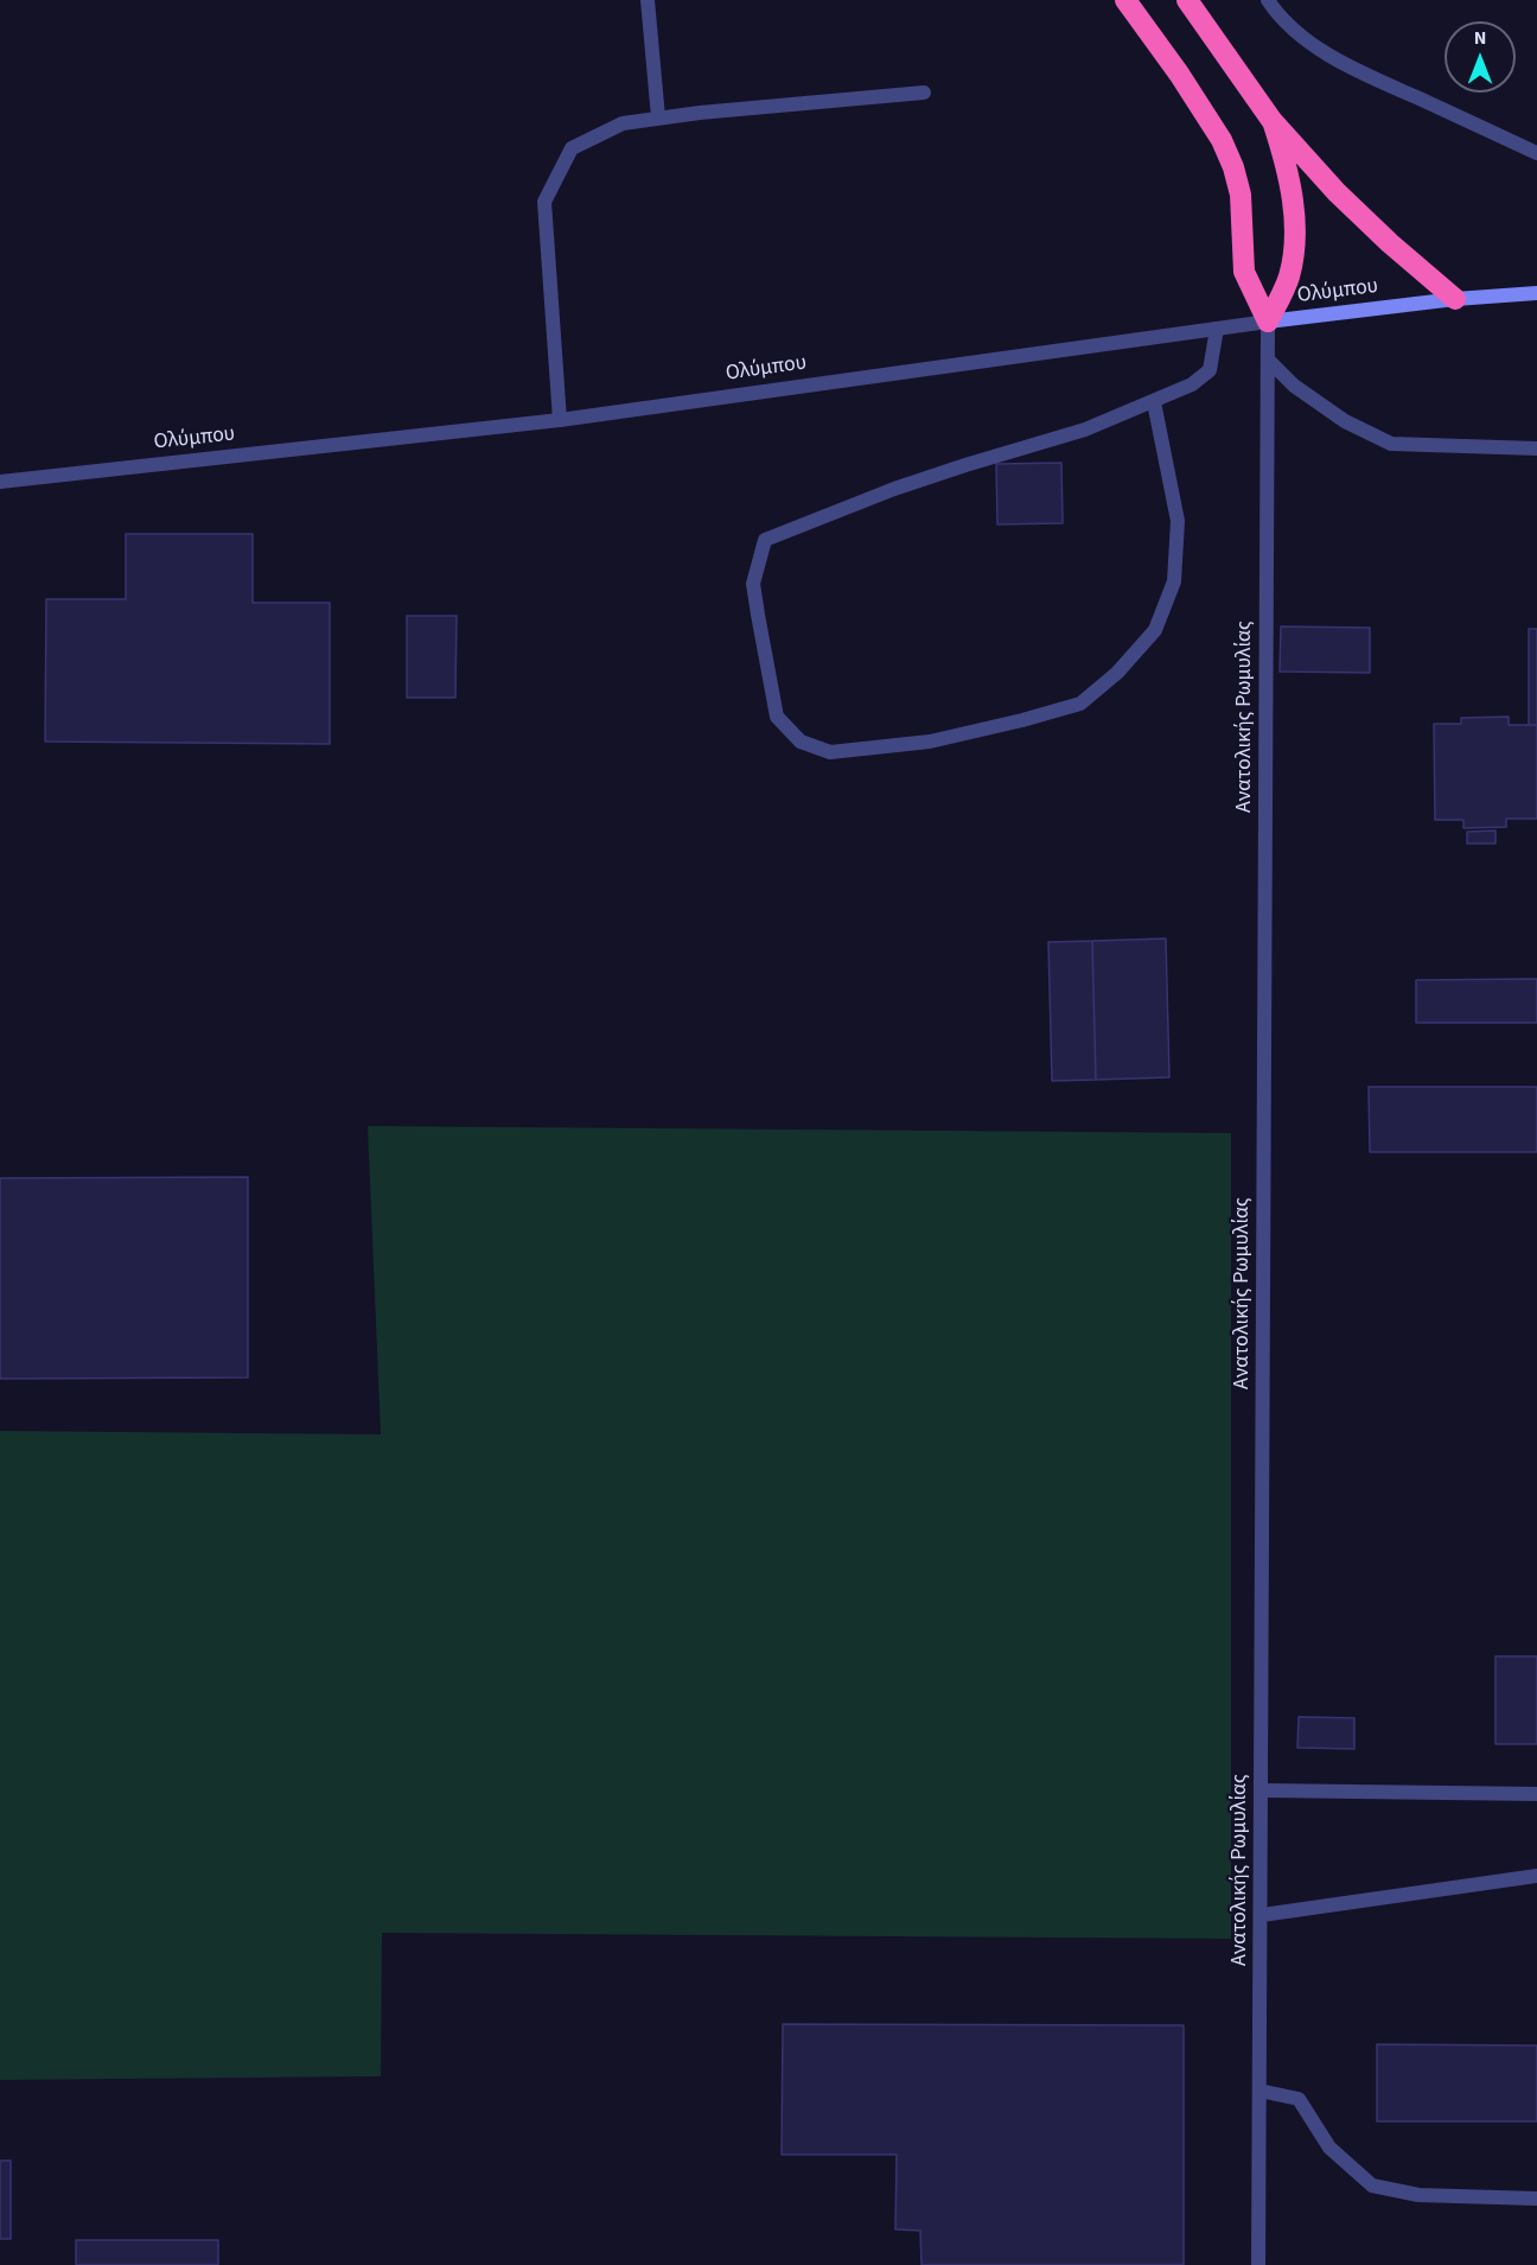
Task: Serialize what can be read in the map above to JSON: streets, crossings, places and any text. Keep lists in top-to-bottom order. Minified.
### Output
{"streets":{"street":["Ολύμπου","Ανατολικής Ρωμυλίας"]},"crossings":[["Ολύμπου","Ανατολικής Ρωμυλίας"]],"north":"top"}
